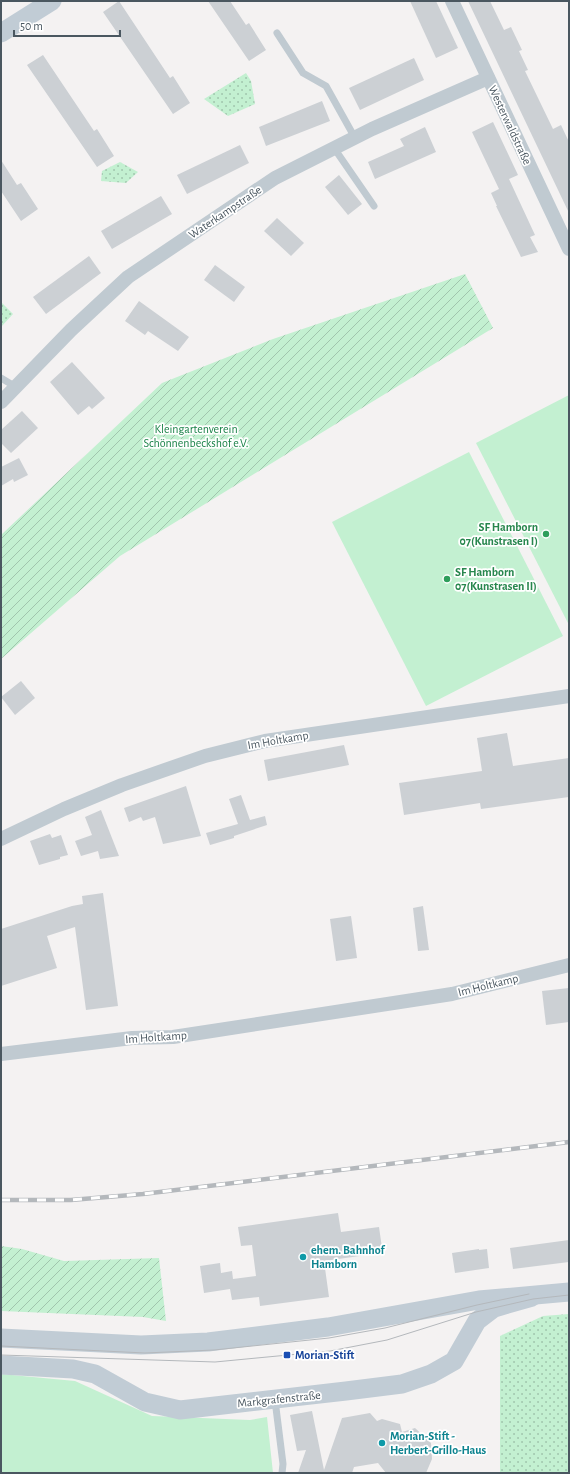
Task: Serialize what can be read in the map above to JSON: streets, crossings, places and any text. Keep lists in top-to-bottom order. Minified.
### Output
{"streets":{"street":["Westerwaldstraße","Waterkampstraße","Im Holtkamp","Markgrafenstraße"]},"crossings":[["Westerwaldstraße","Waterkampstraße"]],"parks":["Kleingartenverein Schönnenbeckshof e.V."],"places":{"other":["SF Hamborn 07(Kunstrasen I)","SF Hamborn 07(Kunstrasen II)","ehem. Bahnhof Hamborn","Morian-Stift - Herbert-Grillo-Haus"],"transit":["Morian-Stift"]},"scale_bar":"50 m"}
